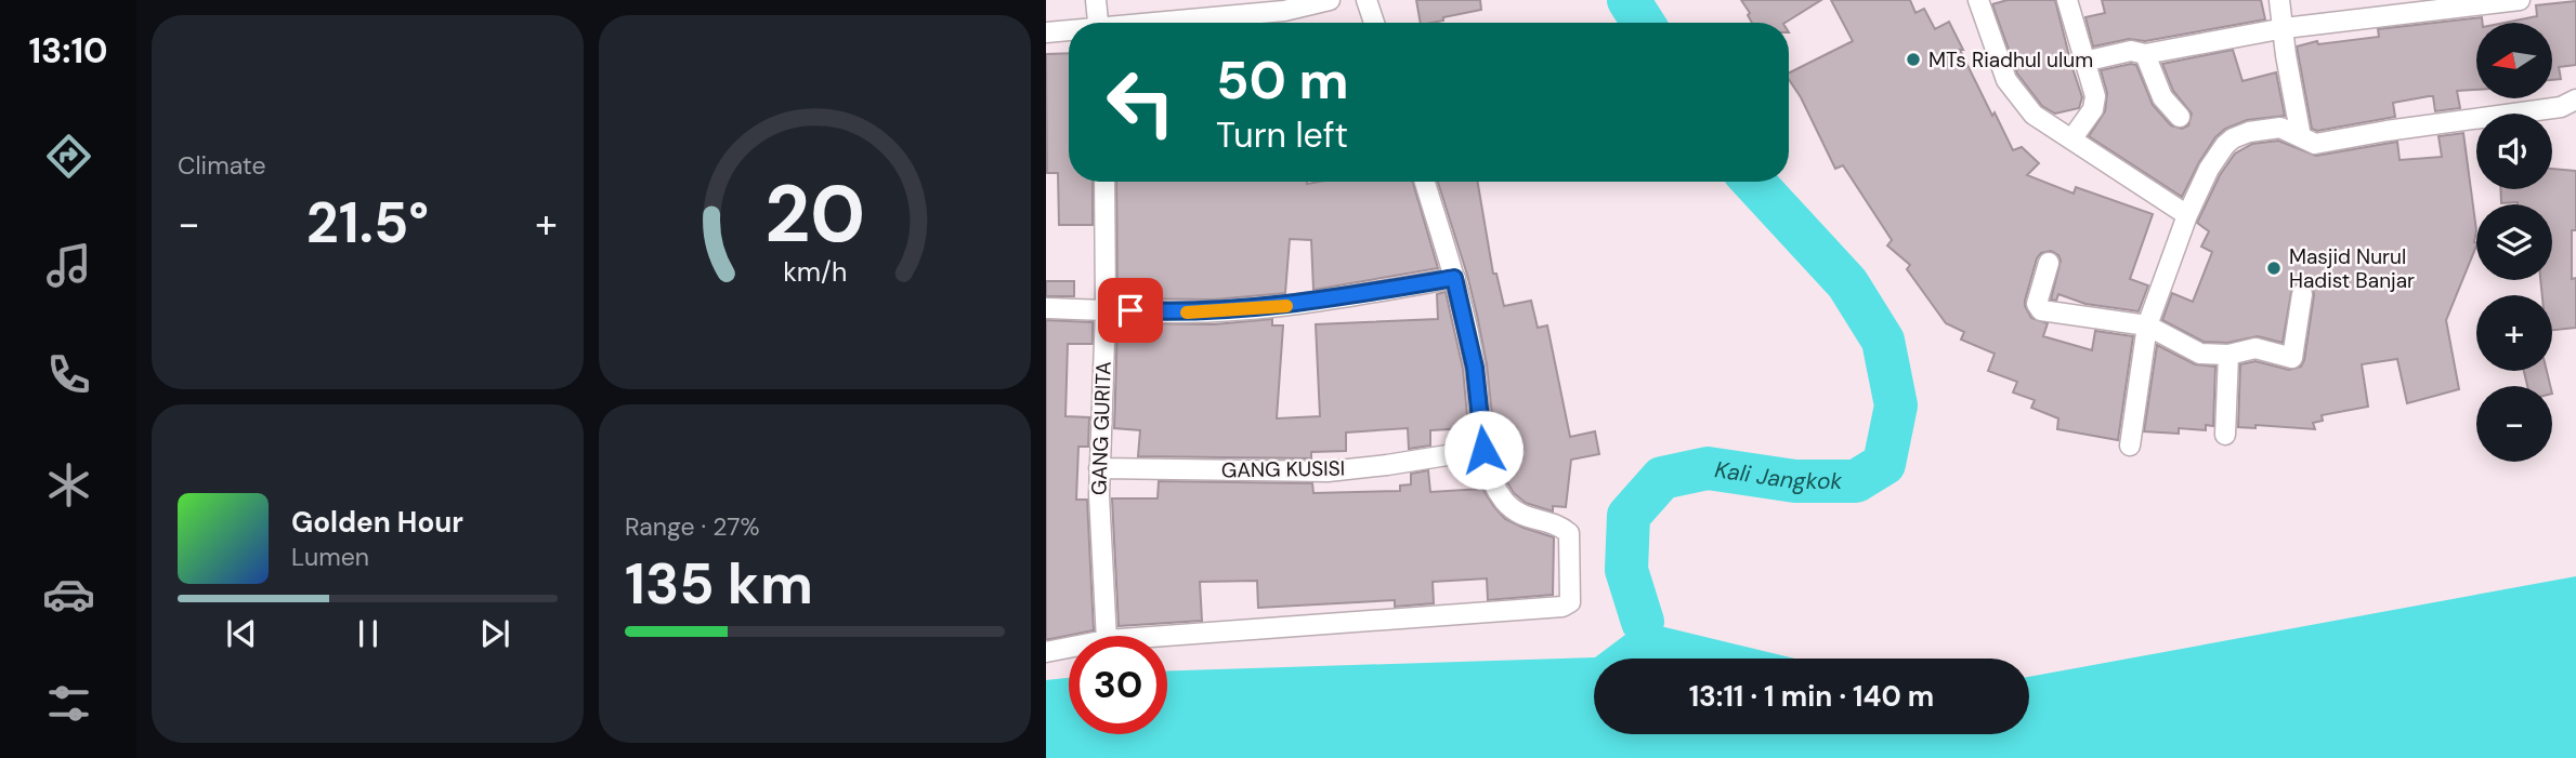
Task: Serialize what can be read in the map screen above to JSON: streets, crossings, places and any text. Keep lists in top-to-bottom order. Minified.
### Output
{"streets":{"street":["GANG GURITA","GANG KUSISI"]},"crossings":[["GANG GURITA","GANG KUSISI"]],"water":["Kali Jangkok"],"places":["MTs Riadhul ulum","Masjid Nurul Hadist Banjar"],"north":"left","page":{"tabs":"13:10","tile":["Climate",["Range · 27%","135 km"]],"map_buttons":["+","−"],"turn":["50 m","Turn left"],"heat":["−","21.5°","+"],"song":["Golden Hour","Lumen"],"limit":"30","trip":"13:11 · 1 min · 140 m","gauge":["20","km/h"]}}
